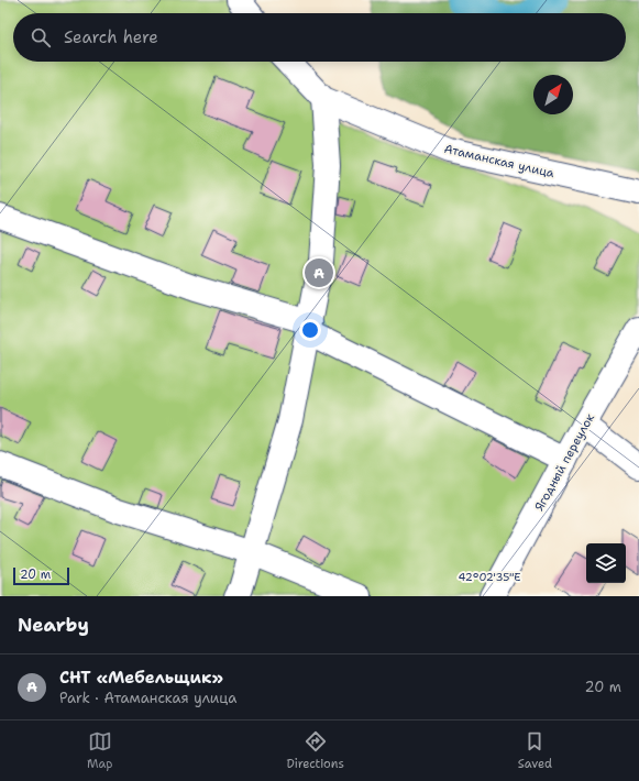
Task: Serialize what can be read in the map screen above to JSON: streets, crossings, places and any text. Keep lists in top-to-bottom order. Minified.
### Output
{"streets":{"street":["Атаманская улица","Ягодный переулок"]},"scale_bar":"20 m","north":"top right","page":{"search":"Search here","pins":"A","scale":"20 m","heading":"Nearby","list":[{"mark":"A","name":"СНТ «Мебельщик»","note":"Park · Атаманская улица","value":"20 m"}],"nav":["Map","Directions","Saved"]},"coordinates":["42°02'35\"E"]}
